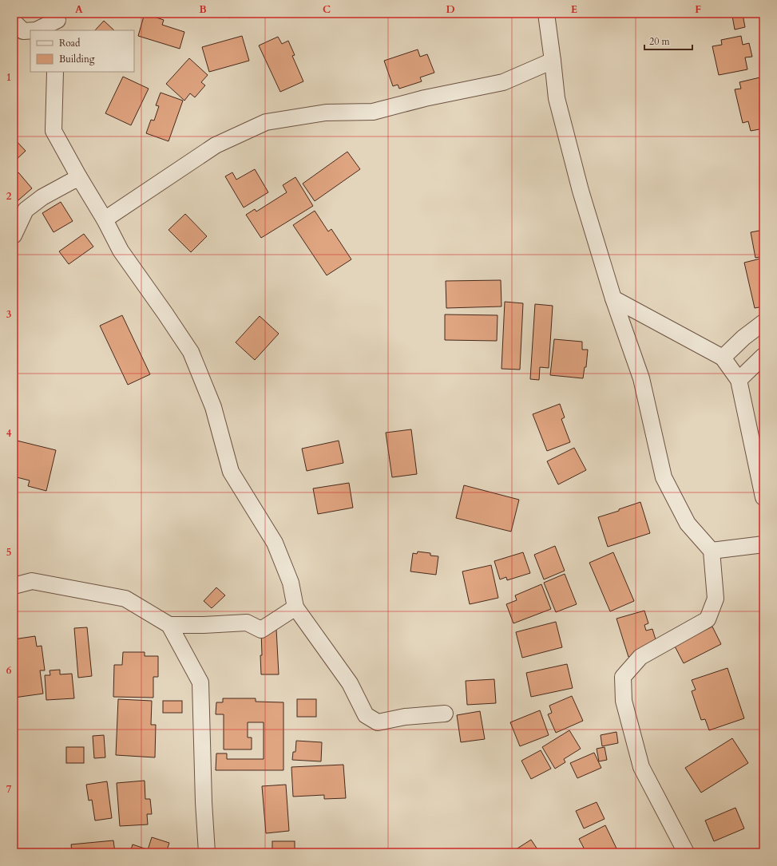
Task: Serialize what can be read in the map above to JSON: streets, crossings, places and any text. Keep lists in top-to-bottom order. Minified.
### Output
{"legend":["Road","Building"],"scale_bar":"20 m","grid":{"columns":["A","B","C","D","E","F"],"rows":["1","2","3","4","5","6","7"]}}
